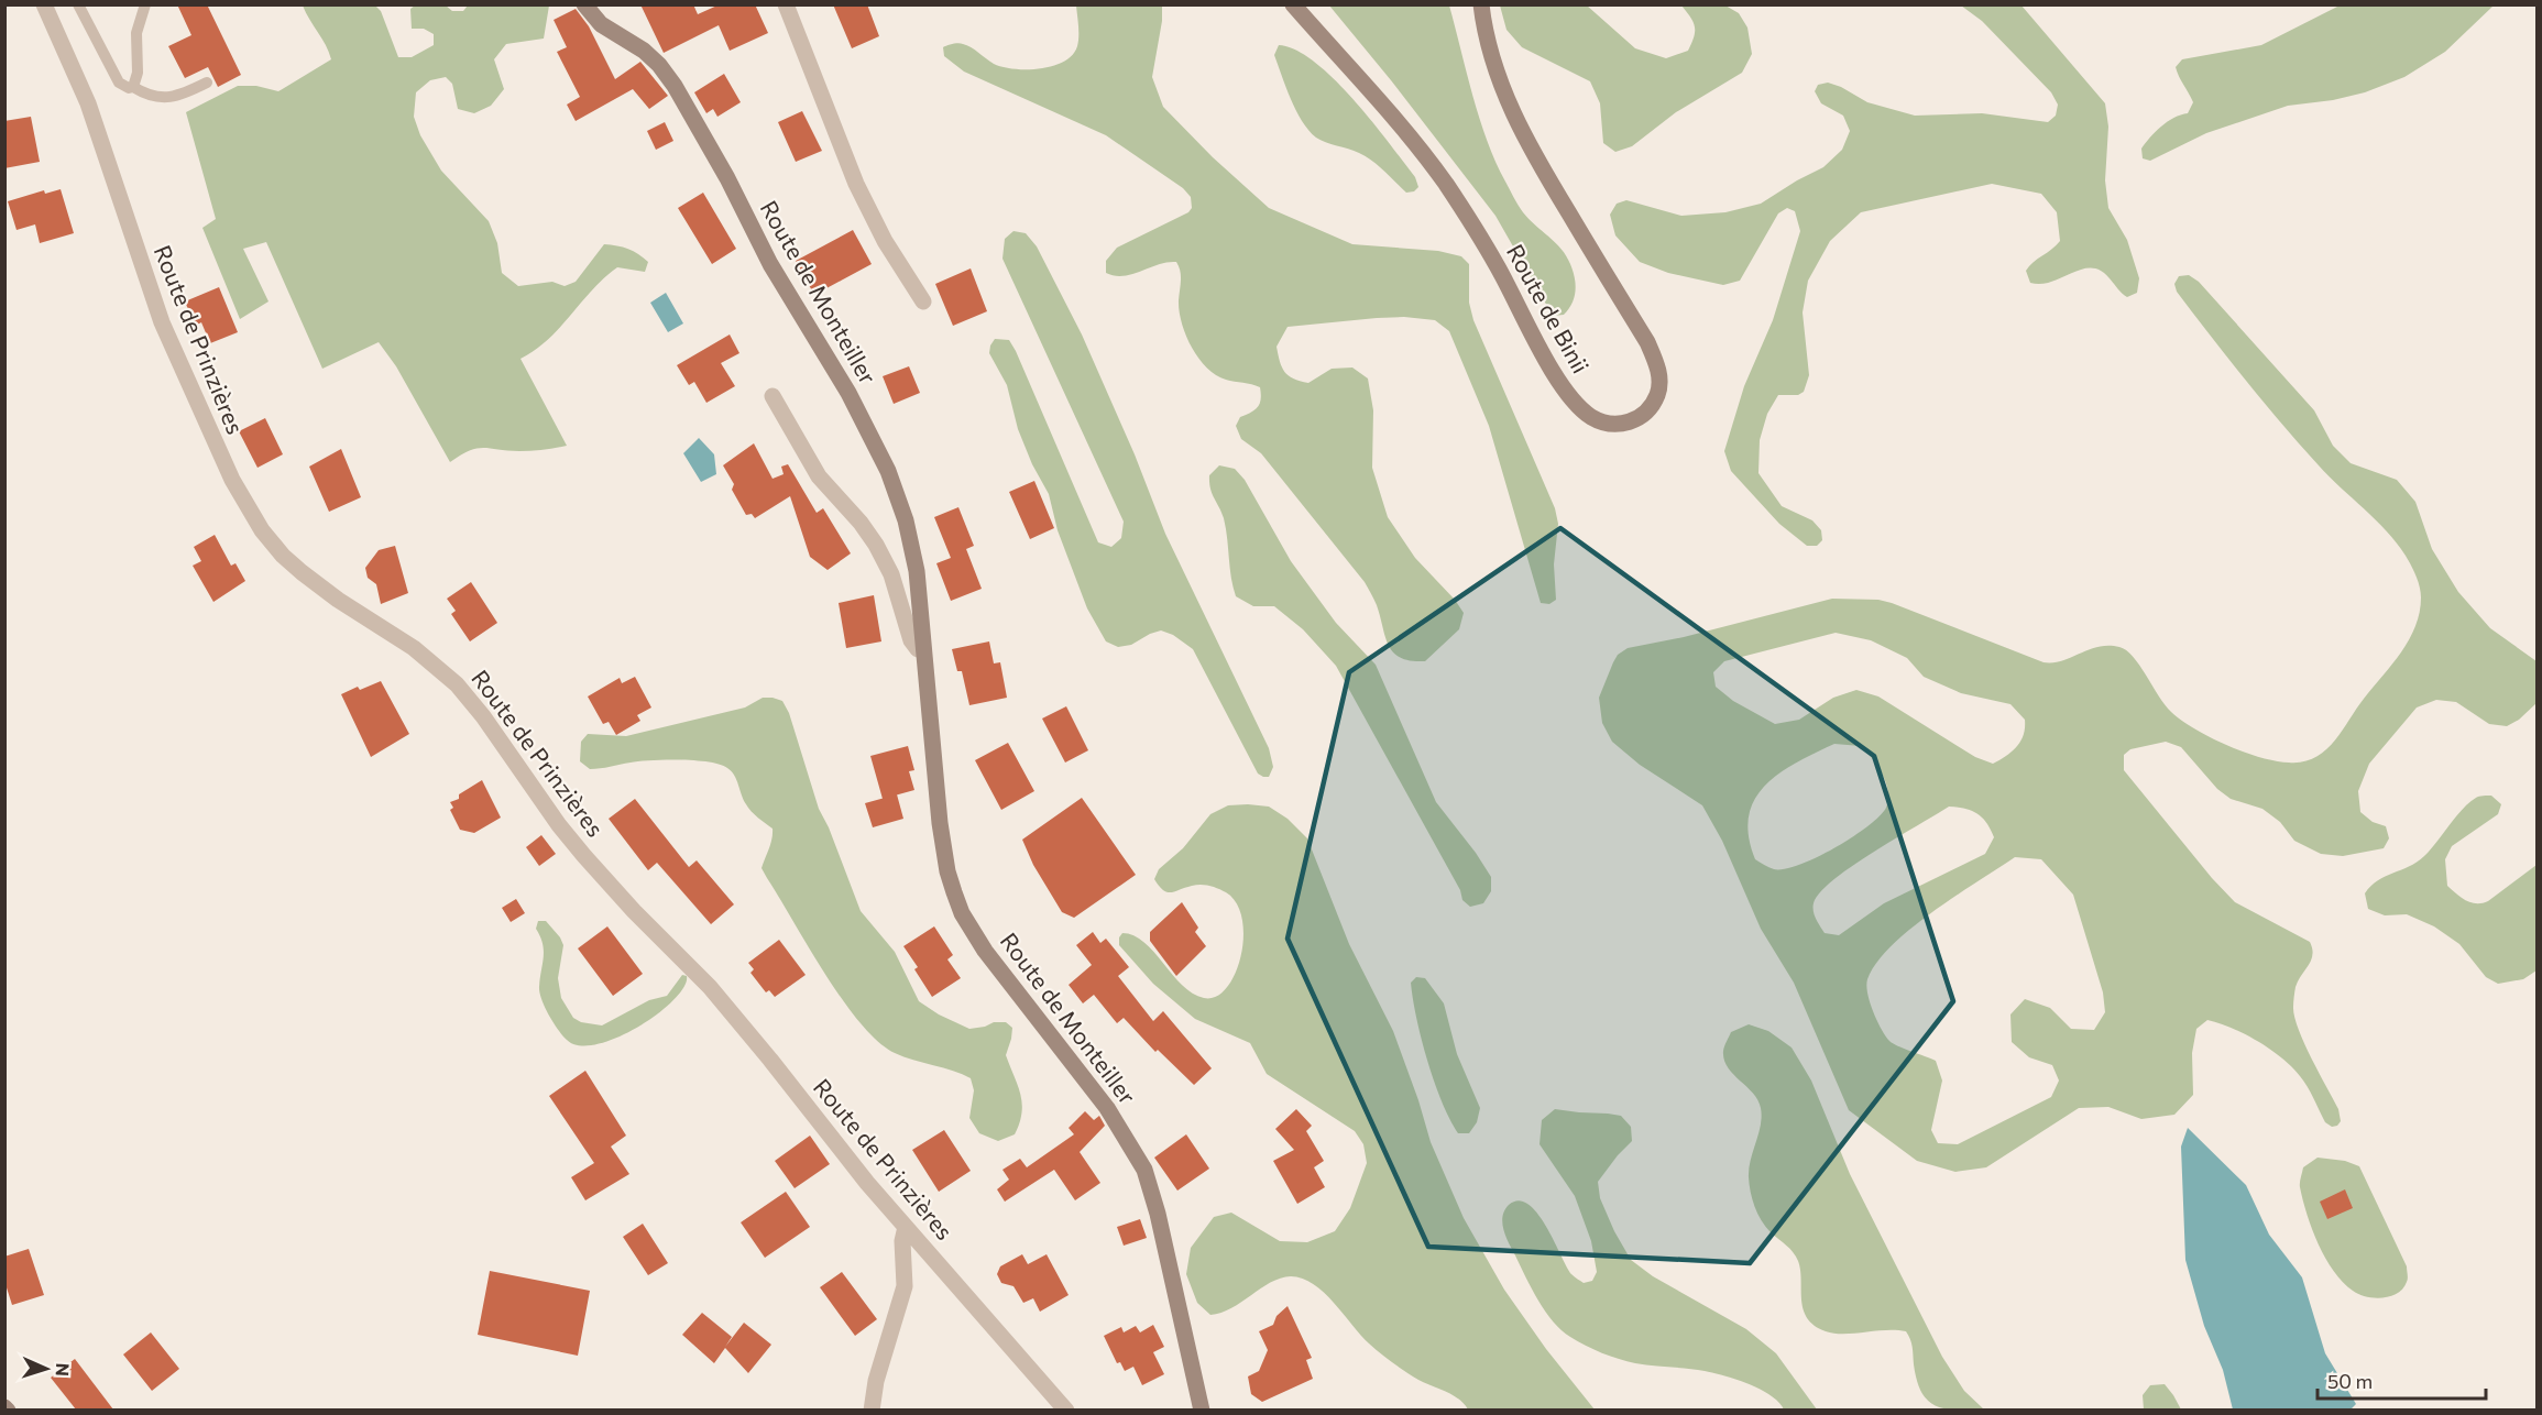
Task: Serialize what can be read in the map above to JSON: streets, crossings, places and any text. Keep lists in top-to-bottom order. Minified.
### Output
{"streets":{"street":["Route de Monteiller","Route de Binii","Route de Prinzières"]},"scale_bar":"50 m","north":"right"}
